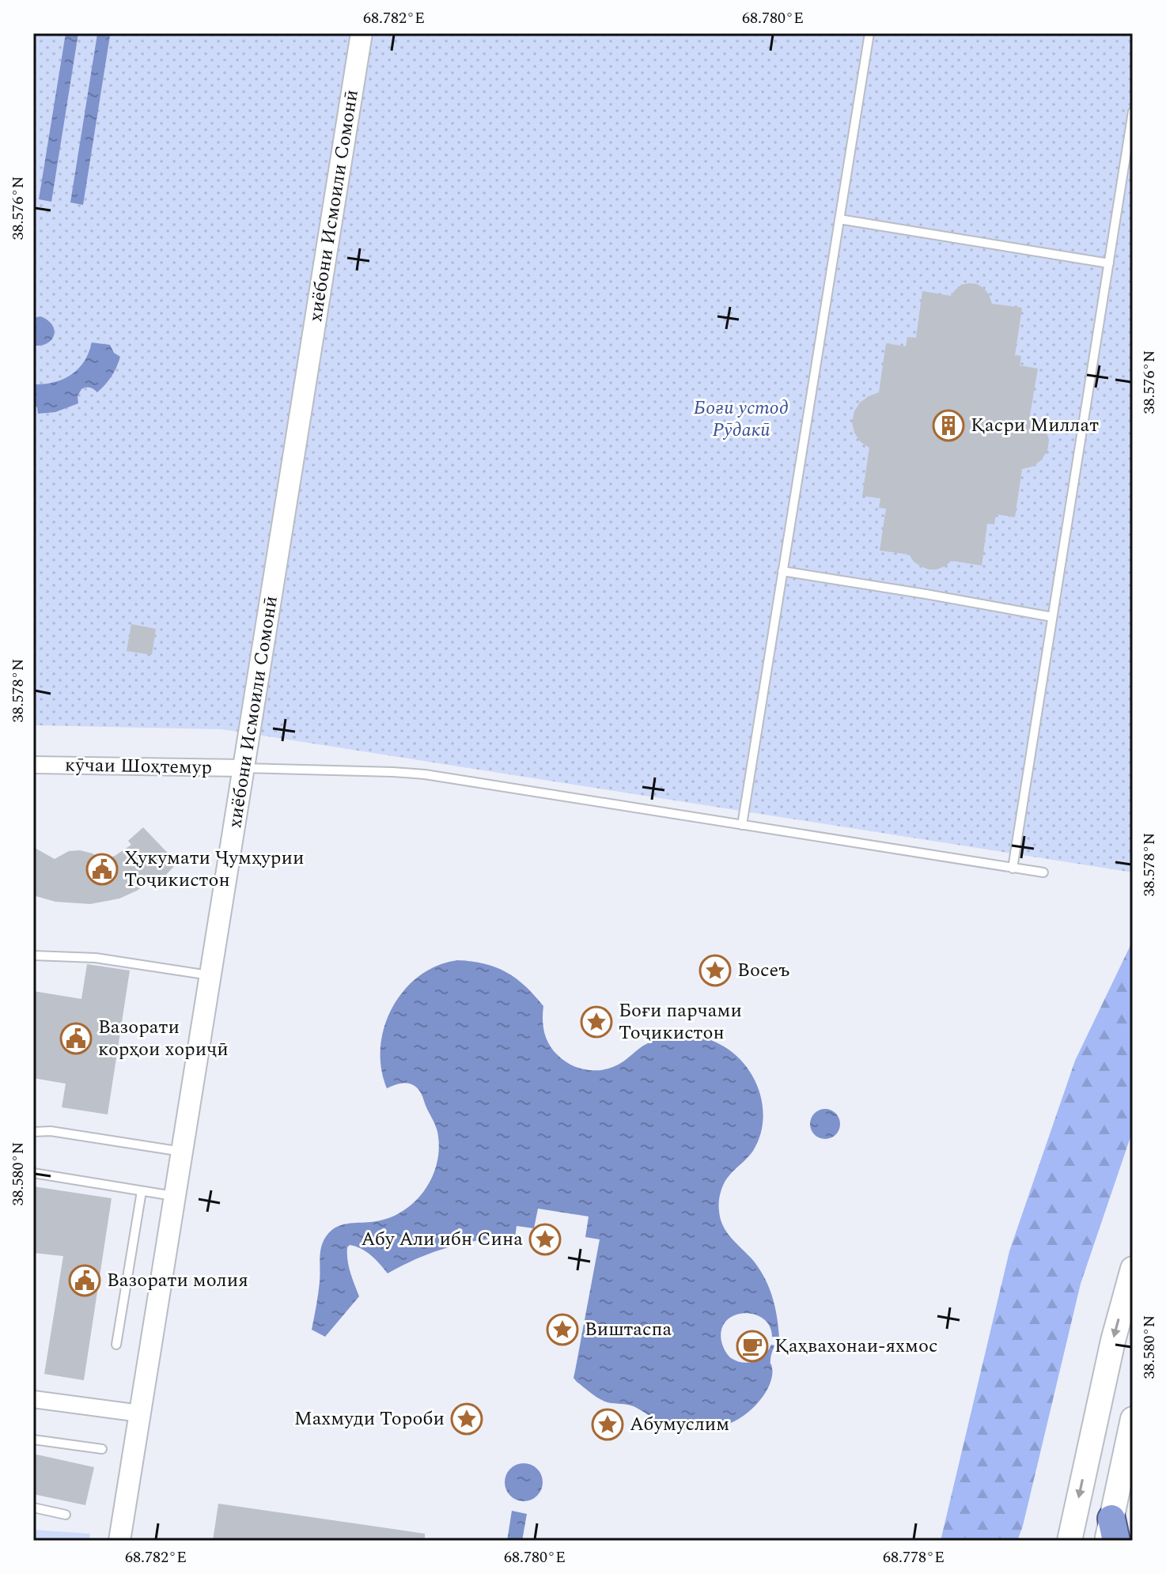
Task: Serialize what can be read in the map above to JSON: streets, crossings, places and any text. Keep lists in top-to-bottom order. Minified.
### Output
{"streets":{"street":["хиёбони Исмоили Сомонӣ","кӯчаи Шоҳтемур"]},"crossings":[["хиёбони Исмоили Сомонӣ","кӯчаи Шоҳтемур"]],"parks":["Боғи устод Рӯдакӣ"],"places":{"building":["Қасри Миллат"],"public building":["Ҳукумати Ҷумҳурии Тоҷикистон","Вазорати корҳои хориҷӣ","Вазорати молия"],"place":["Восеъ","Боғи парчами Тоҷикистон","Абу Али ибн Сина","Виштаспа","Махмуди Тороби","Абумуслим"],"cafe":["Қаҳвахонаи-яхмос"]},"coordinates":["68.782°E","68.780°E","38.576°N","38.578°N","38.580°N","68.778°E"]}
